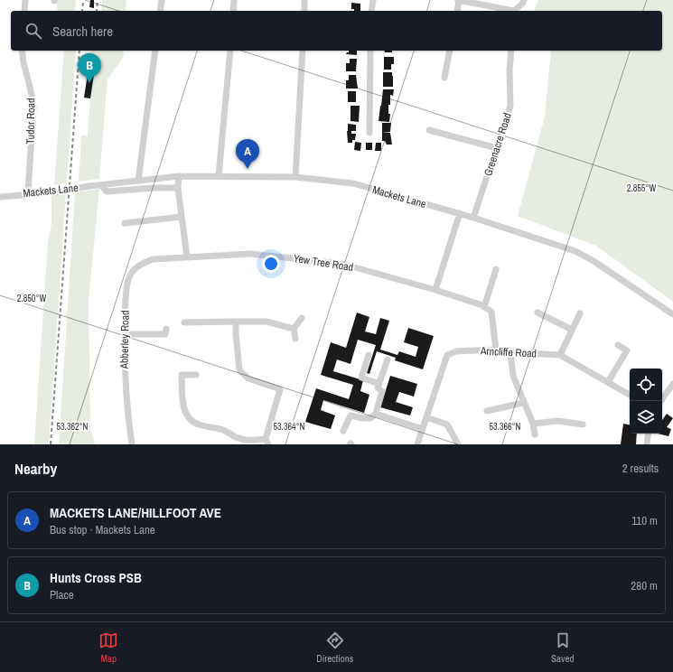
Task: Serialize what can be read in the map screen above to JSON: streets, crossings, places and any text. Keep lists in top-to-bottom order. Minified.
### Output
{"streets":{"street":["Tudor Road","Greenacre Road","Mackets Lane","Yew Tree Road","Abberley Road","Arncliffe Road"]},"crossings":[["Tudor Road","Mackets Lane"],["Greenacre Road","Mackets Lane"],["Yew Tree Road","Abberley Road"]],"page":{"search":"Search here","pins":["B","A"],"heading":["Nearby","2 results"],"list":[{"mark":"A","name":"MACKETS LANE/HILLFOOT AVE","note":"Bus stop · Mackets Lane","value":"110 m"},{"mark":"B","name":"Hunts Cross PSB","note":"Place","value":"280 m"}],"nav":["Map","Directions","Saved"]},"coordinates":["2.855°W","2.850°W","53.362°N","53.364°N","53.366°N"]}
